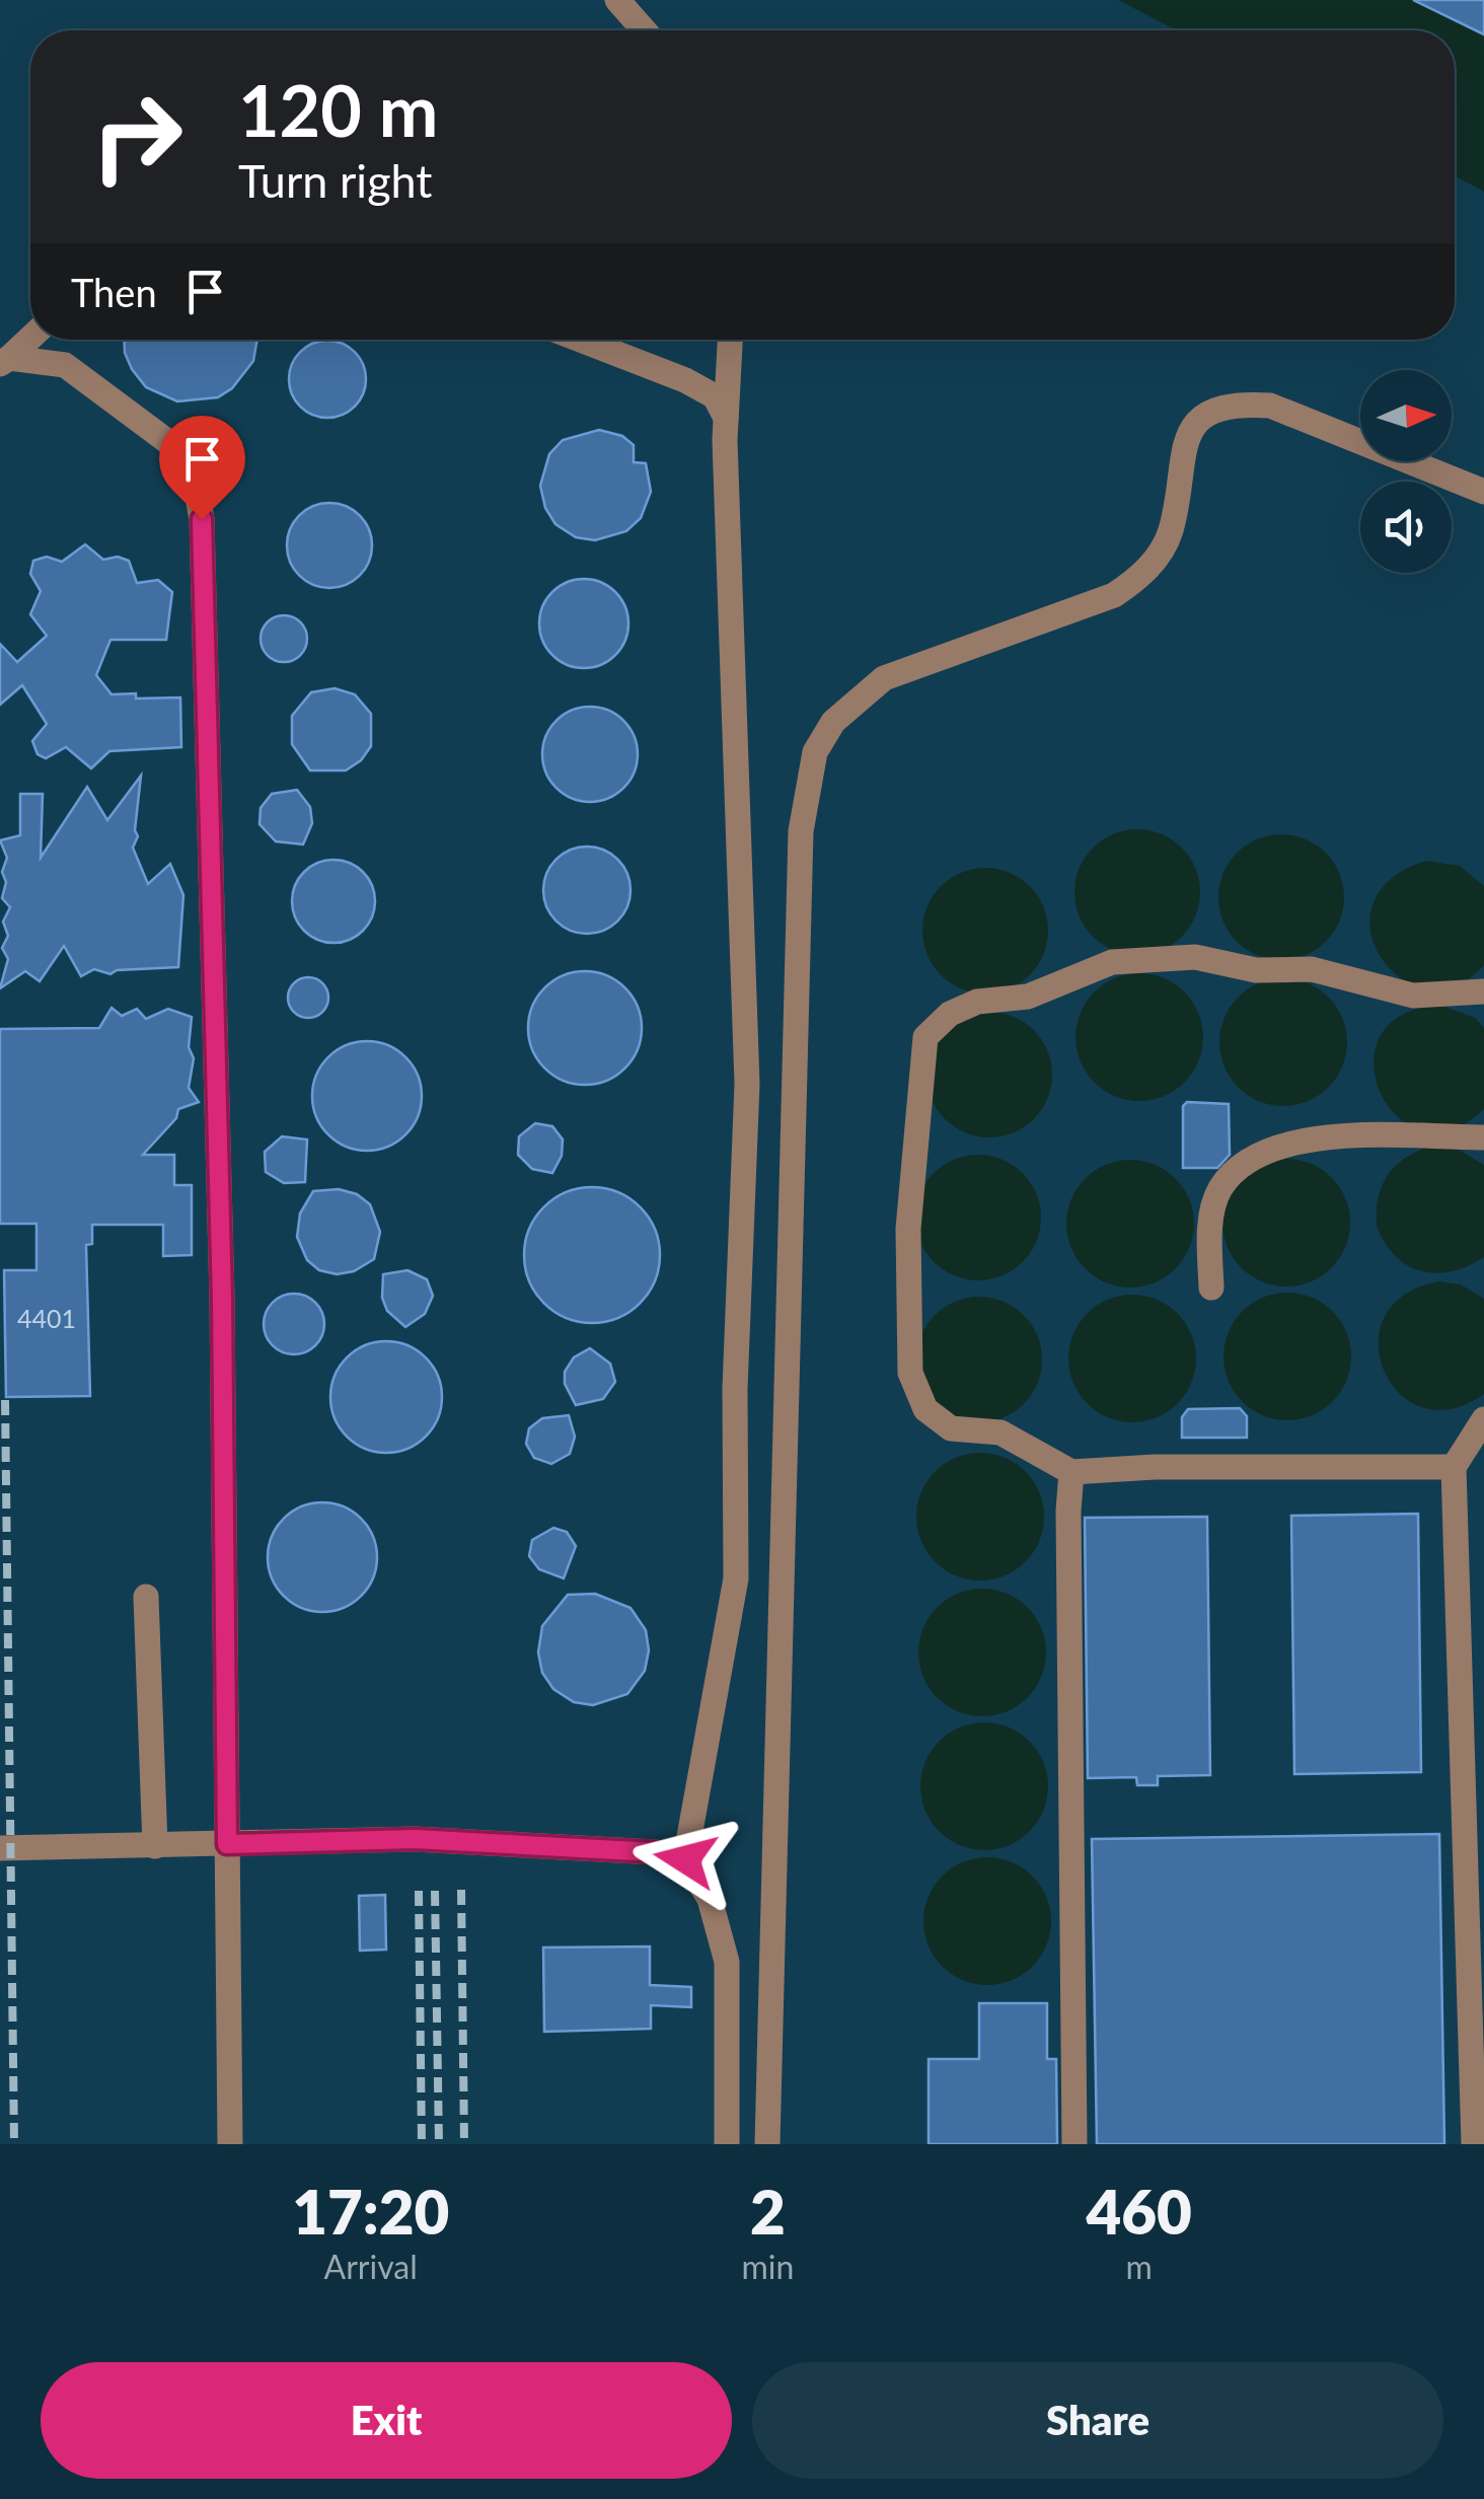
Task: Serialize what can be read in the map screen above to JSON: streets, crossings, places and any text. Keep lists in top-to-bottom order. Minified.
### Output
{"house_numbers":["4401"],"north":"right","page":{"turn":["120 m","Turn right"],"then":"Then","eta":["17:20","Arrival","2","min","460","m"],"buttons":["Exit","Share"]}}
